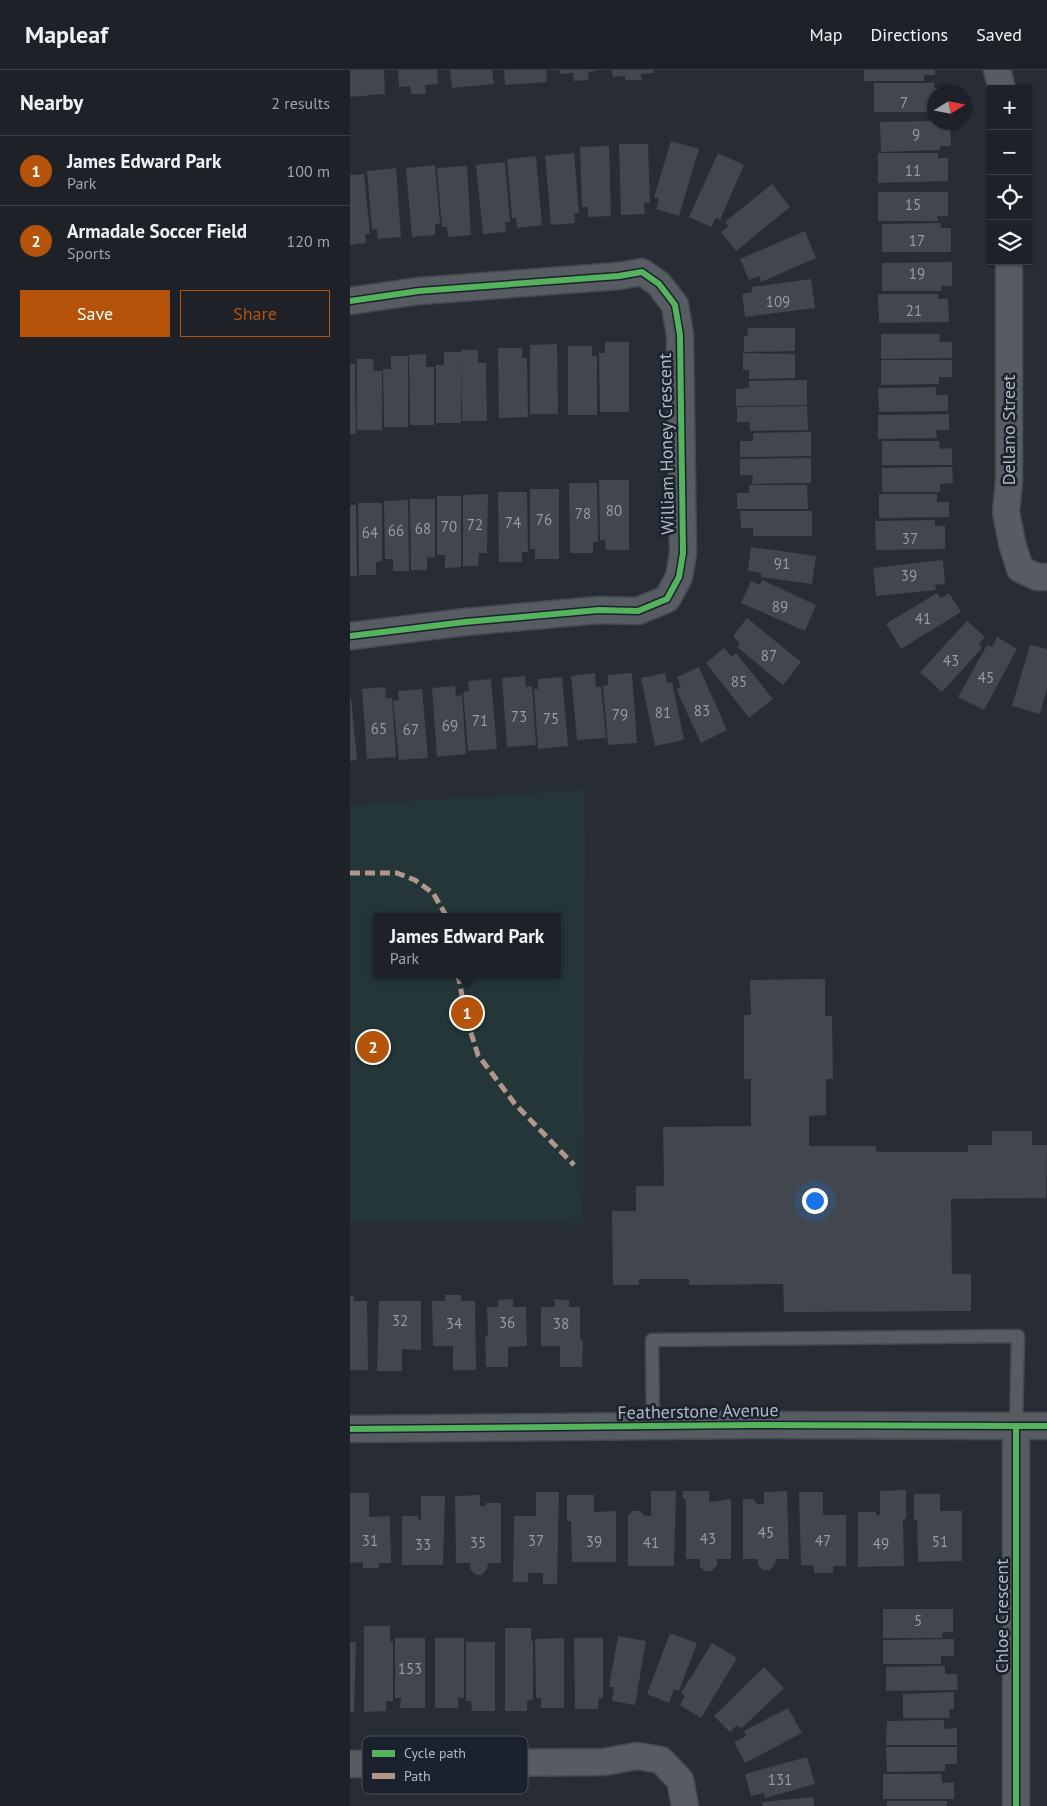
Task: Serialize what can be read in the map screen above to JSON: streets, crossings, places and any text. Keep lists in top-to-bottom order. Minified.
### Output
{"streets":{"street":["Dellano Street","William Honey Crescent","Featherstone Avenue","Chloe Crescent"]},"crossings":[["Featherstone Avenue","Chloe Crescent"]],"house_numbers":["7","9","11","15","17","19","109","21","80","78","76","74","72","70","68","66","64","37","91","39","89","41","87","43","45","85","83","81","79","73","75","71","69","65","67","32","36","34","38","45","43","31","37","47","39","51","35","41","49","33","5","153","131"],"legend":["Cycle path","Path"],"north":"right","page":{"header":"Mapleaf","nav":["Map","Directions","Saved"],"heading":["Nearby","2 results"],"map_buttons":["+","−"],"list":[{"mark":"1","name":"James Edward Park","note":"Park","value":"100 m"},{"mark":"2","name":"Armadale Soccer Field","note":"Sports","value":"120 m"}],"buttons":["Save","Share"],"popup":["James Edward Park","Park"],"pins":["1","2"]}}
